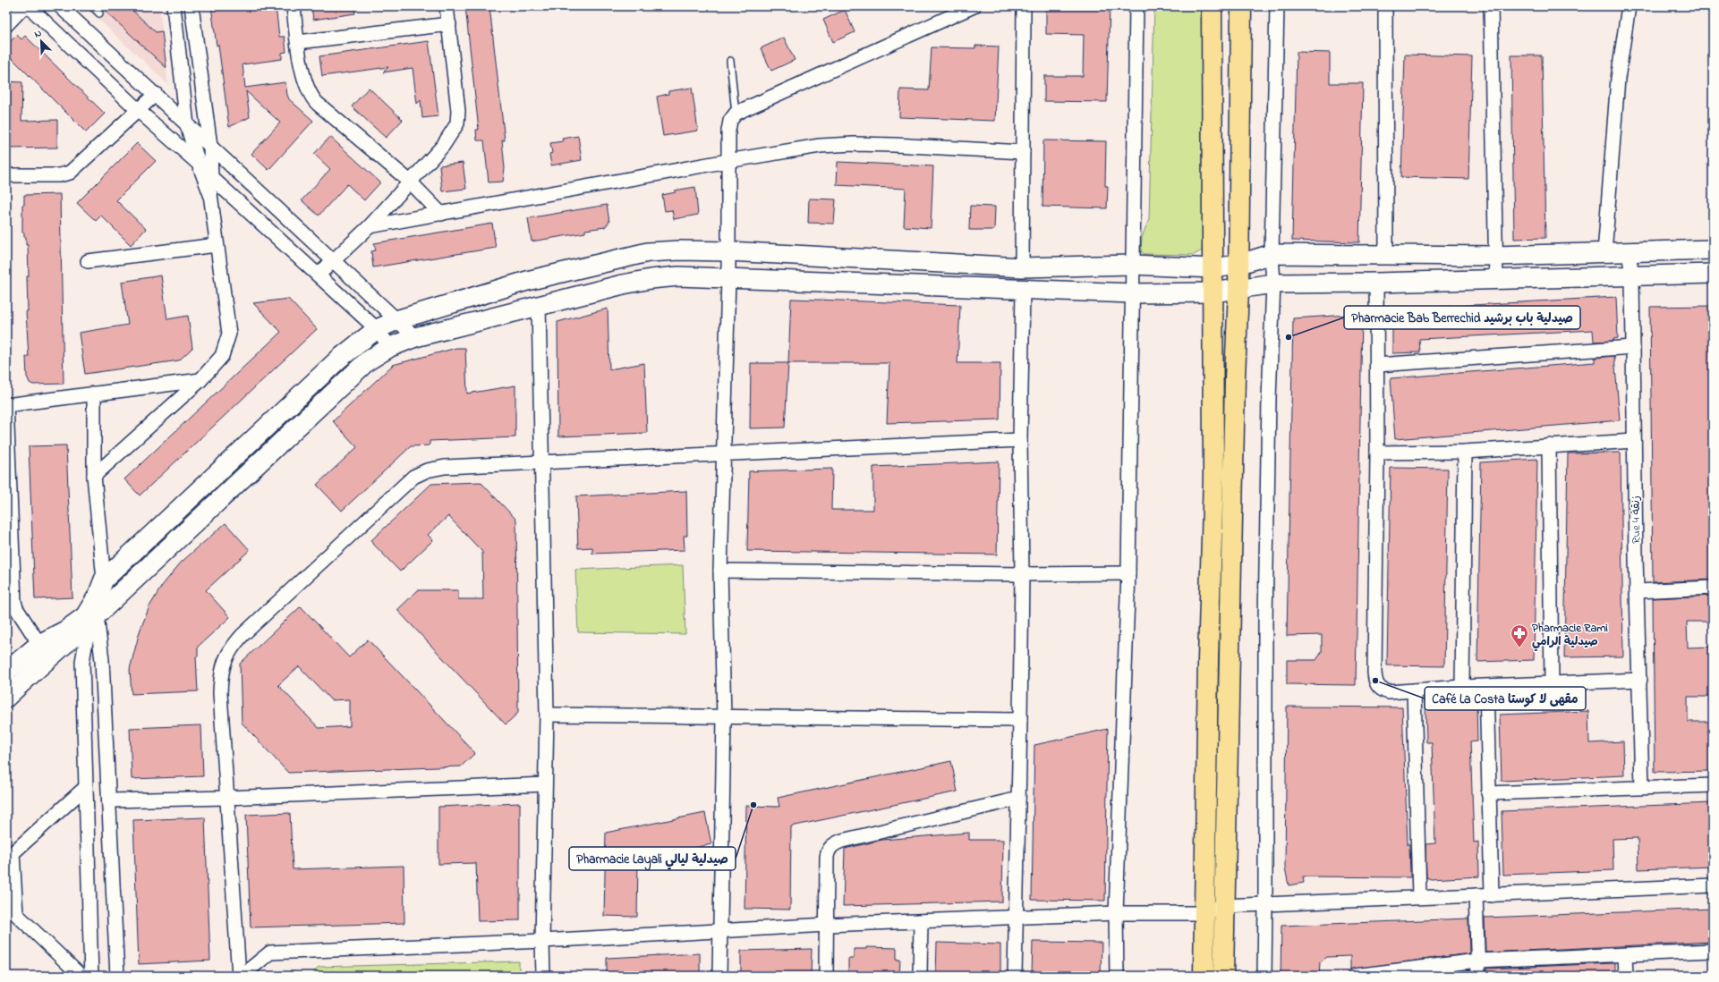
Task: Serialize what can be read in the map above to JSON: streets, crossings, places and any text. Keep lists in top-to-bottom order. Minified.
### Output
{"streets":{"street":["Rue 4 زنقة"]},"places":{"other":["Pharmacie Bab Berrechid صيدلية باب برشيد","Café La Costa مقهى لا كوستا","Pharmacie Layali صيدلية ليالي"],"pharmacy":["Pharmacie Rami صيدلية الرامي"]},"north":"top left"}
